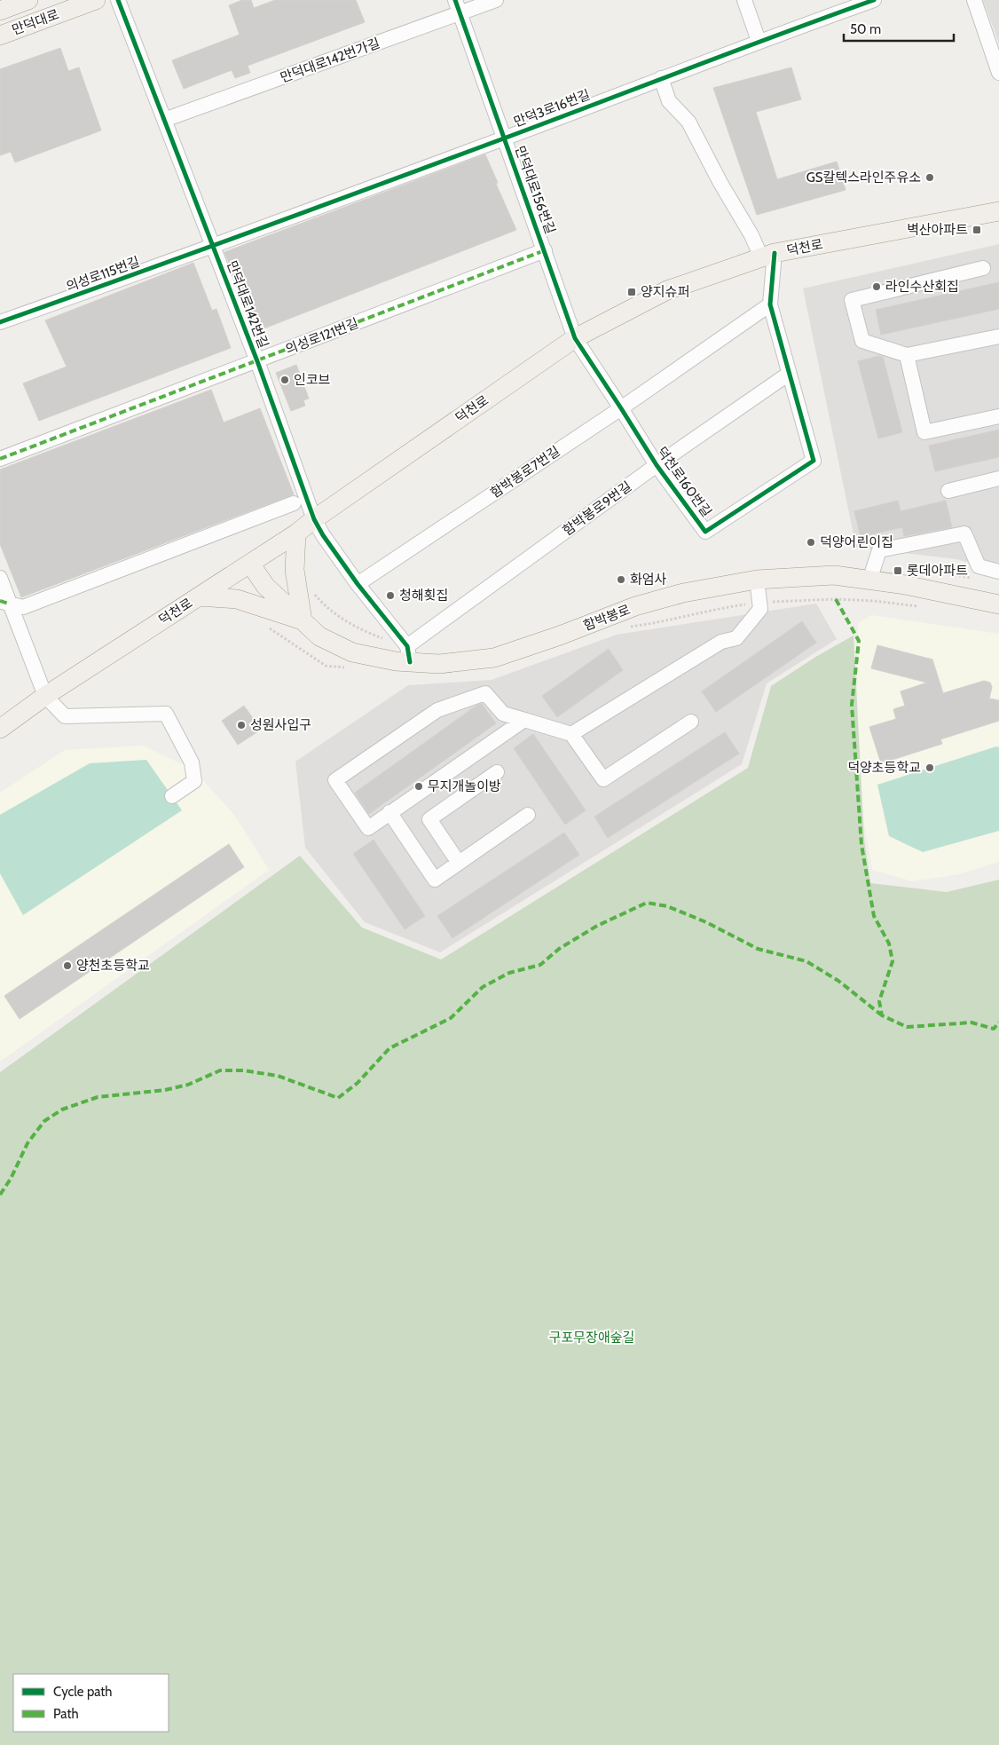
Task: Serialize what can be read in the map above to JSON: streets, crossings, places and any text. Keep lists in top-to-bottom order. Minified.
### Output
{"streets":{"main road":["만덕대로","덕천로","함박봉로"],"street":["만덕대로142번가길","만덕3로16번길","만덕대로156번길","의성로115번길","만덕대로142번길","의성로121번길","함박봉로7번길","덕천로160번길","함박봉로9번길"]},"crossings":[["만덕대로142번가길","만덕대로156번길"],["만덕대로142번가길","만덕대로142번길"],["만덕3로16번길","만덕대로156번길"],["만덕3로16번길","의성로115번길"],["만덕3로16번길","만덕대로142번길"],["만덕대로156번길","덕천로"],["만덕대로156번길","의성로121번길"],["만덕대로156번길","덕천로160번길"],["덕천로","만덕대로142번길"],["덕천로","덕천로160번길"],["덕천로","함박봉로"],["의성로115번길","만덕대로142번길"],["만덕대로142번길","의성로121번길"],["만덕대로142번길","함박봉로7번길"],["함박봉로7번길","덕천로160번길"],["덕천로160번길","함박봉로9번길"],["함박봉로9번길","함박봉로"]],"parks":["구포무장애숲길"],"places":{"other":["GS칼텍스라인주유소","라인수산회집","인코브","덕양어린이집","화엄사","청해횟집","성원사입구","덕양초등학교","무지개놀이방","양천초등학교"],"transit":["벽산아파트","양지슈퍼","롯데아파트"]},"legend":["Cycle path","Path"],"scale_bar":"50 m"}
